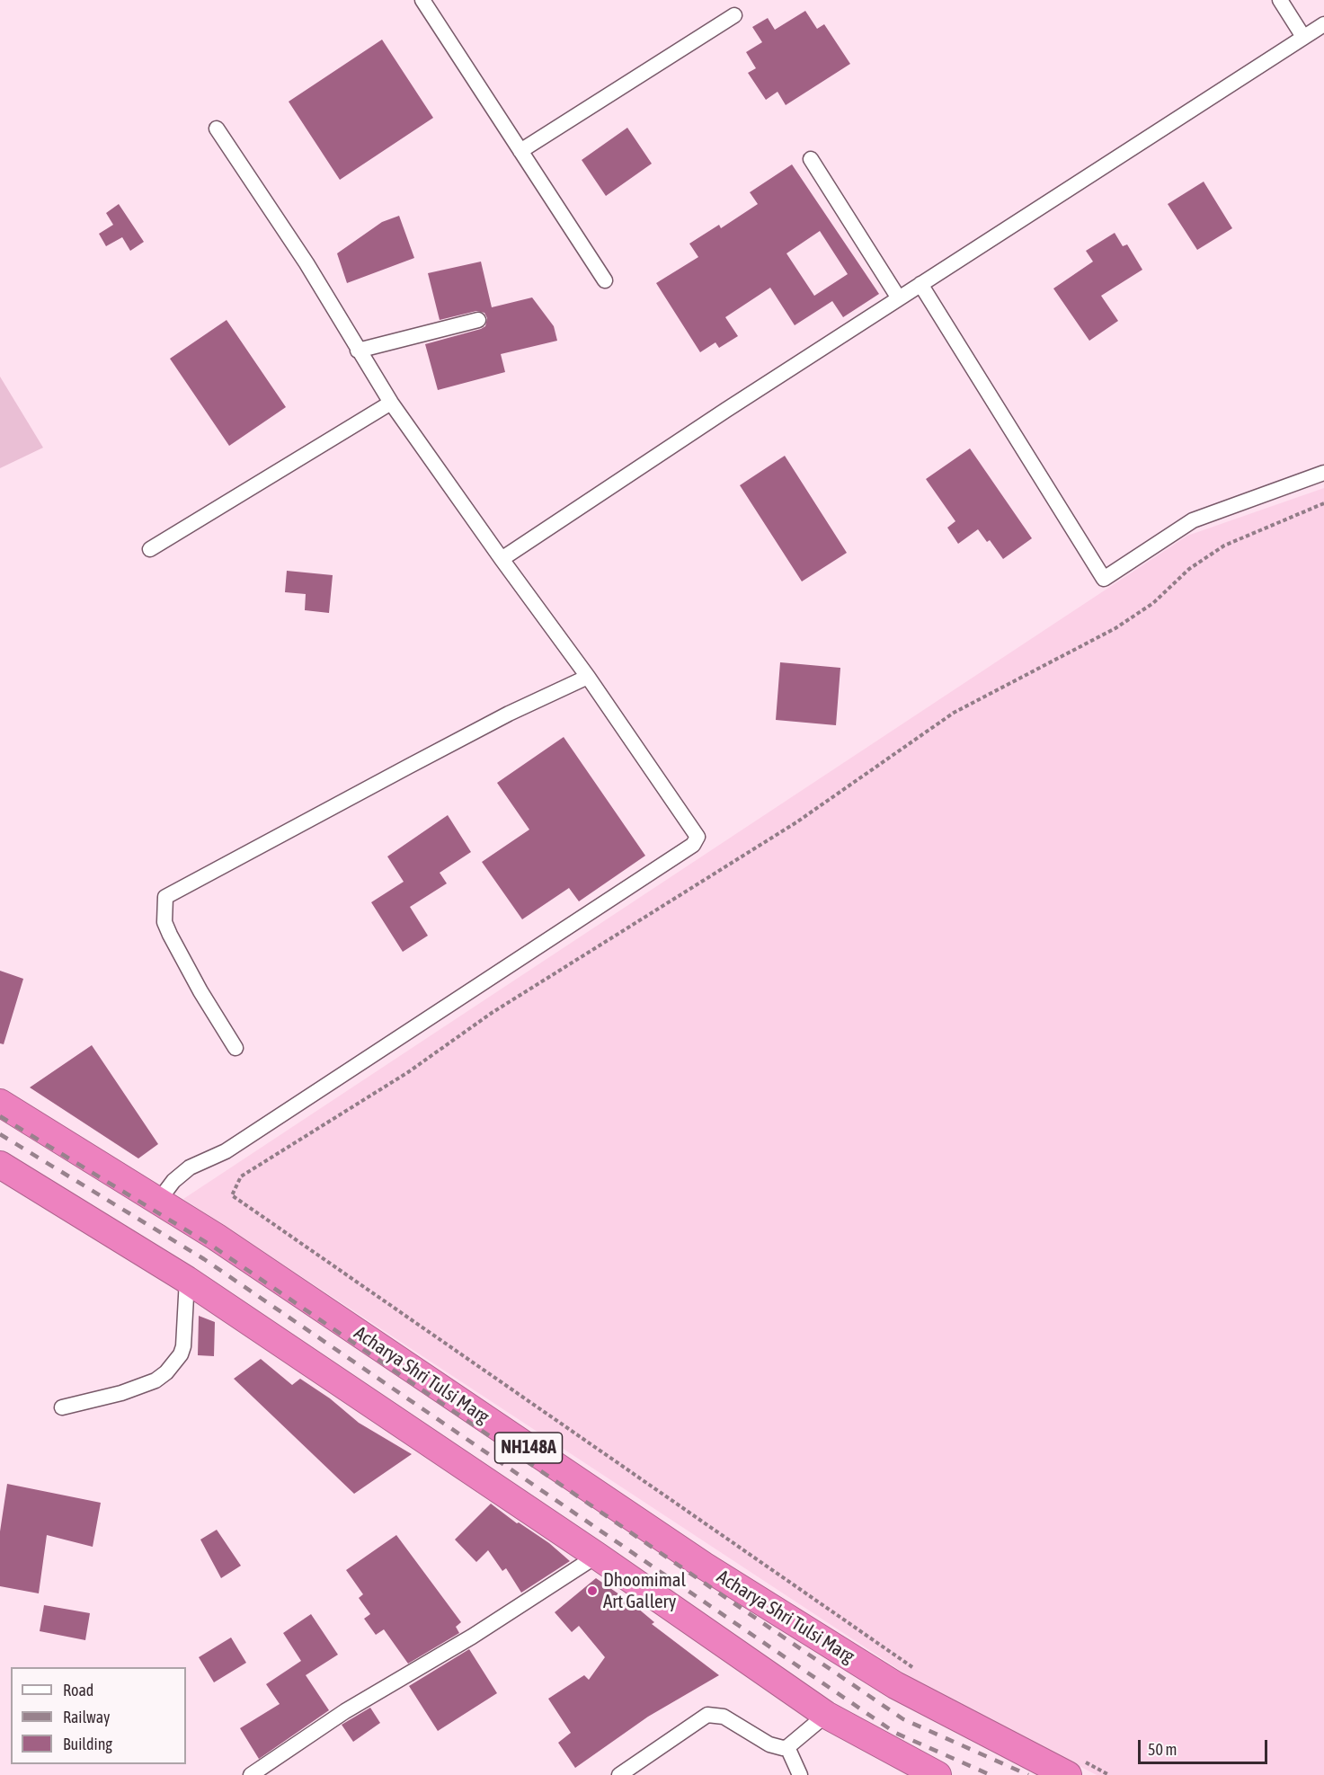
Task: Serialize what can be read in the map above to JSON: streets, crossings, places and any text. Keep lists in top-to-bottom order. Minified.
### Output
{"streets":{"highway":["Acharya Shri Tulsi Marg","NH148A"]},"places":["Dhoomimal Art Gallery"],"legend":["Road","Railway","Building"],"scale_bar":"50 m"}
